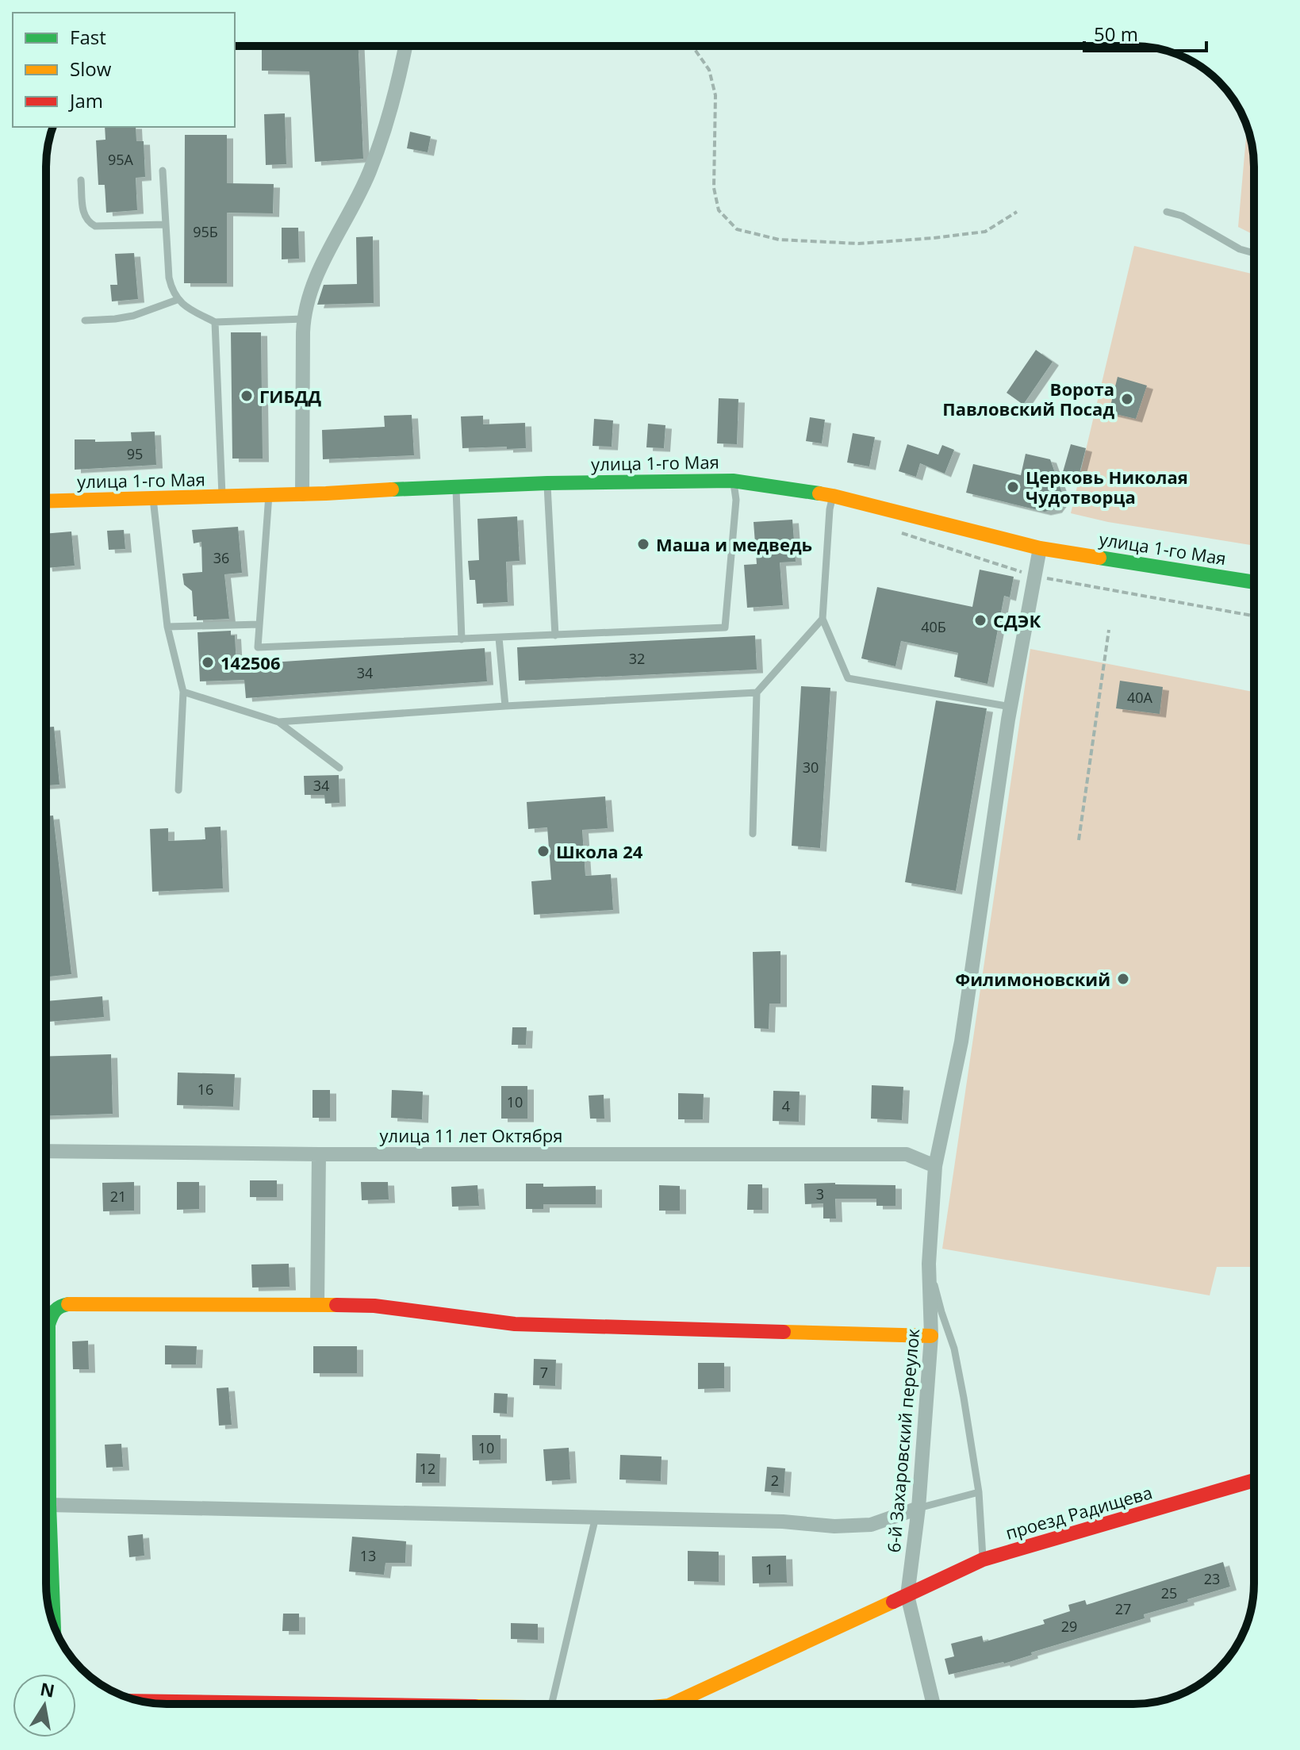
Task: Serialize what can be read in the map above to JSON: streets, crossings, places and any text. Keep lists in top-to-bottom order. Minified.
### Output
{"streets":{"street":["улица 1-го Мая","улица 11 лет Октября","6-й Захаровский переулок","проезд Радищева"]},"crossings":[["улица 1-го Мая","6-й Захаровский переулок"],["улица 11 лет Октября","6-й Захаровский переулок"],["6-й Захаровский переулок","проезд Радищева"]],"places":["ГИБДД","Ворота Павловский Посад","Церковь Николая Чудотворца","Маша и медведь","СДЭК","142506","Школа 24","Филимоновский"],"house_numbers":["95А","95Б","95","36","40Б","32","34","40А","30","34","16","10","4","3","21","7","10","12","2","13","1","23","25","27","29"],"legend":["Fast","Slow","Jam"],"scale_bar":"50 m","north":"top"}
